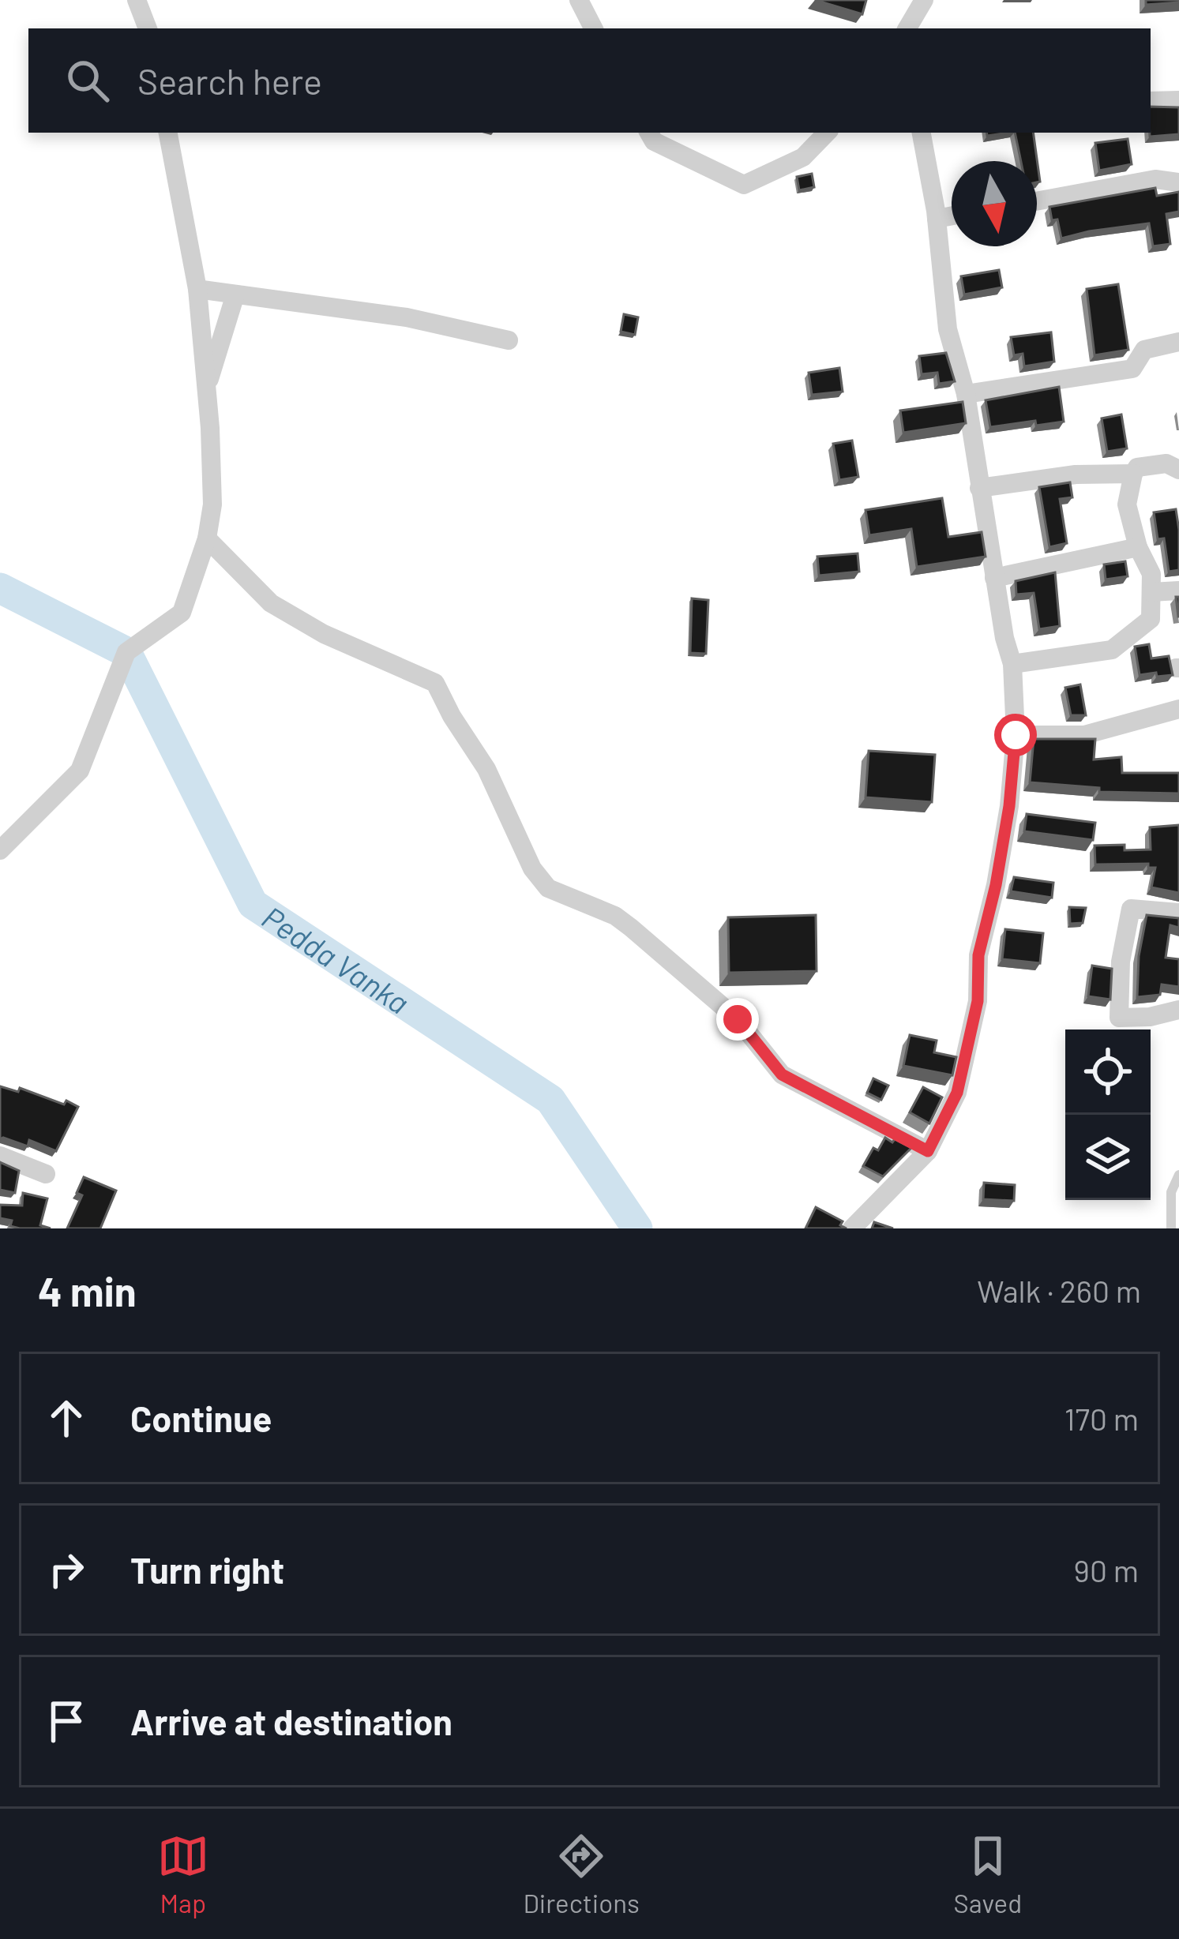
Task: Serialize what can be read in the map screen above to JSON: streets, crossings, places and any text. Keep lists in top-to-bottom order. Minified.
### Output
{"water":["Pedda Vanka"],"north":"bottom","page":{"search":"Search here","heading":["4 min","Walk · 260 m"],"list":[["Continue","170 m"],["Turn right","90 m"],"Arrive at destination"],"nav":["Map","Directions","Saved"]}}
